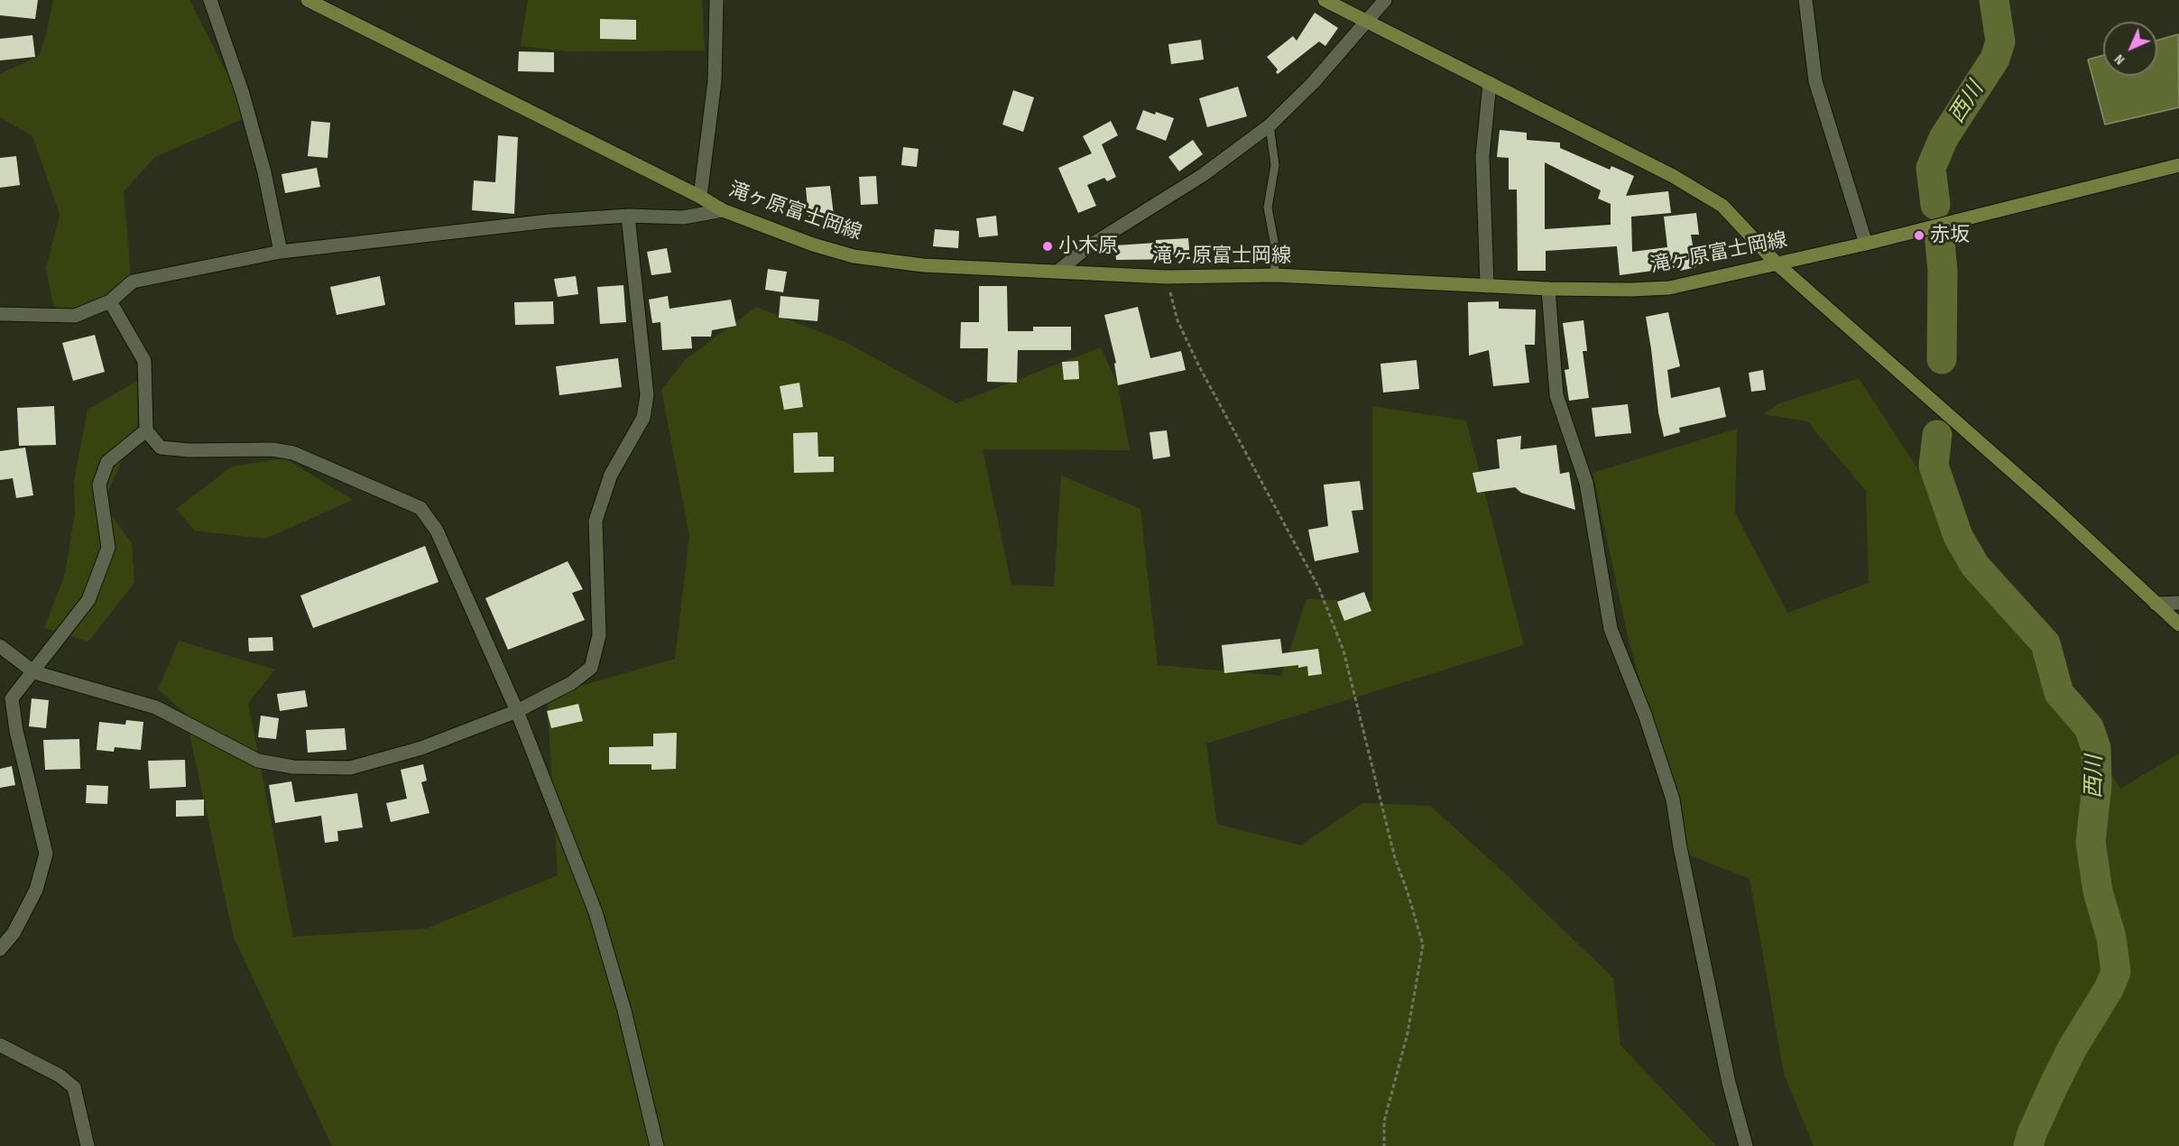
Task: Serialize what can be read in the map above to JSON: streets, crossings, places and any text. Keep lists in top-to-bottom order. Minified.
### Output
{"streets":{"main road":["滝ヶ原富士岡線"]},"water":["西川"],"places":["赤坂","小木原"],"north":"bottom left"}
